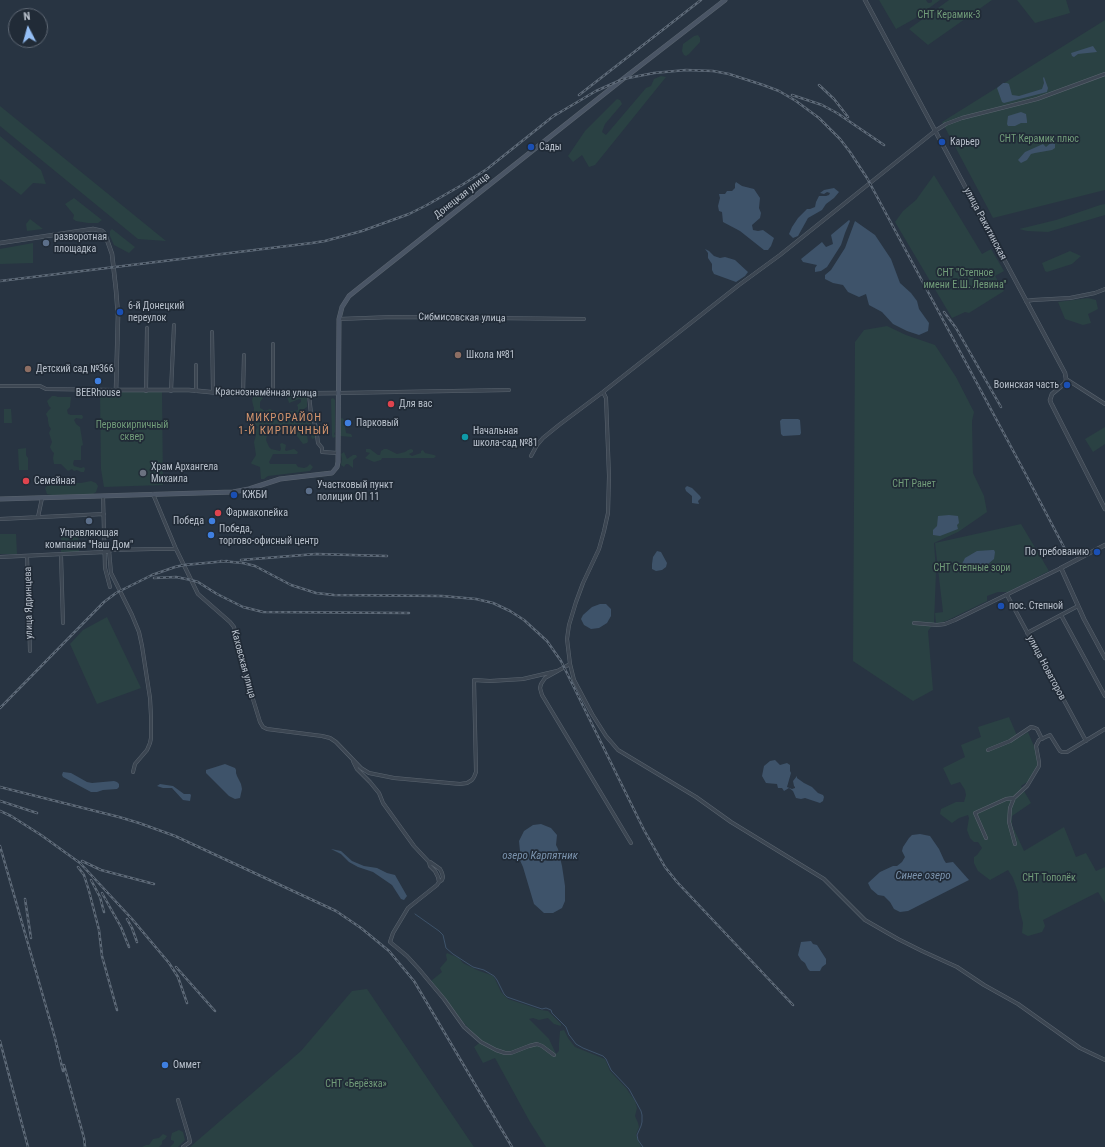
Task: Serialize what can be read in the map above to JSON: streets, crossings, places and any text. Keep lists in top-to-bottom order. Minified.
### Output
{"streets":{"main road":["Донецкая улица"],"street":["улица Ракитинская","Сибмисовская улица","Краснознамённая улица","улица Ядринцева","Каховская улица","улица Новаторов"]},"crossings":[["Донецкая улица","Сибмисовская улица"],["Донецкая улица","Краснознамённая улица"],["Донецкая улица","Каховская улица"]],"districts":["МИКРОРАЙОН 1-Й КИРПИЧНЫЙ"],"water":["озеро Карпятник","Синее озеро"],"parks":["СНТ Керамик-3","СНТ Керамик плюс","СНТ \"Степное имени Е.Ш. Левина\"","Первокирпичный сквер","СНТ Ранет","СНТ Степные зори","СНТ Тополёк","СНТ «Берёзка»"],"places":["Карьер","Сады","разворотная площадка","6-й Донецкий переулок","Школа №81","Детский сад №366","BEERhouse","Воинская часть","Для вас","Парковый","Начальная школа-сад №81","Храм Архангела Михаила","Семейная","Участковый пункт полиции ОП 11","КЖБИ","Фармакопейка","Управляющая компания \"Наш Дом\"","Победа","Победа, торгово-офисный центр","По требованию","пос. Степной","Оммет"],"north":"top"}
